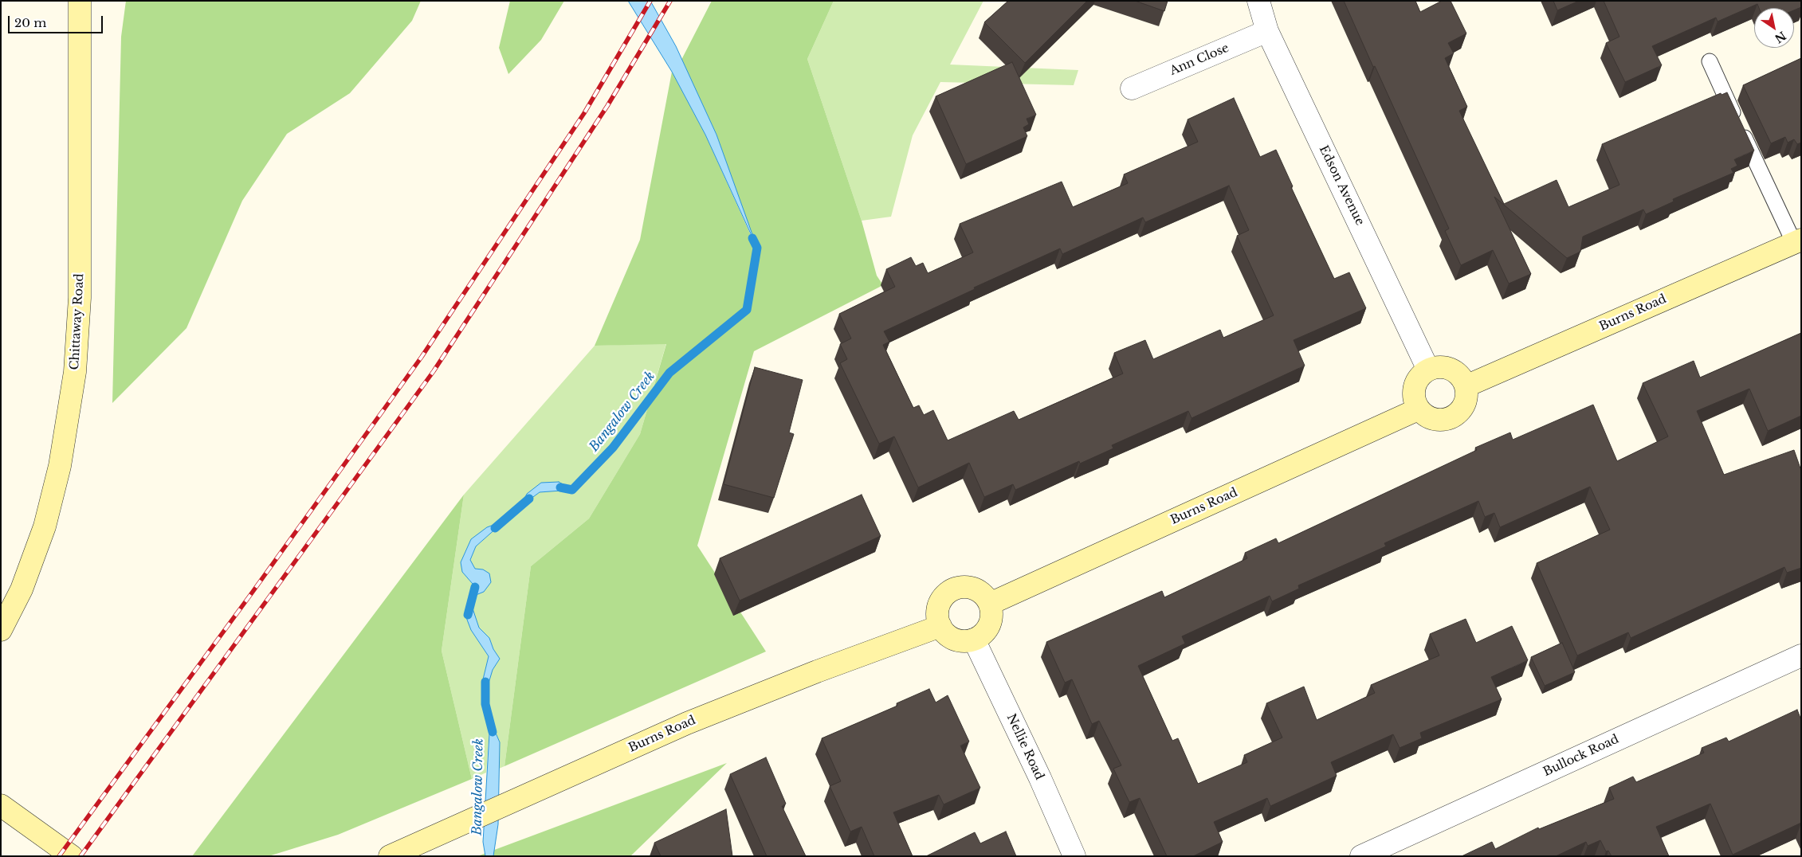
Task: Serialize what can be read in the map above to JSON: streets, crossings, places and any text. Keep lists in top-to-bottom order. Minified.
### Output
{"streets":{"street":["Ann Close","Edson Avenue","Burns Road","Chittaway Road","Nellie Road","Bullock Road"]},"crossings":[["Ann Close","Edson Avenue"],["Edson Avenue","Burns Road"],["Burns Road","Nellie Road"]],"water":["Bangalow Creek"],"scale_bar":"20 m","north":"bottom right"}
